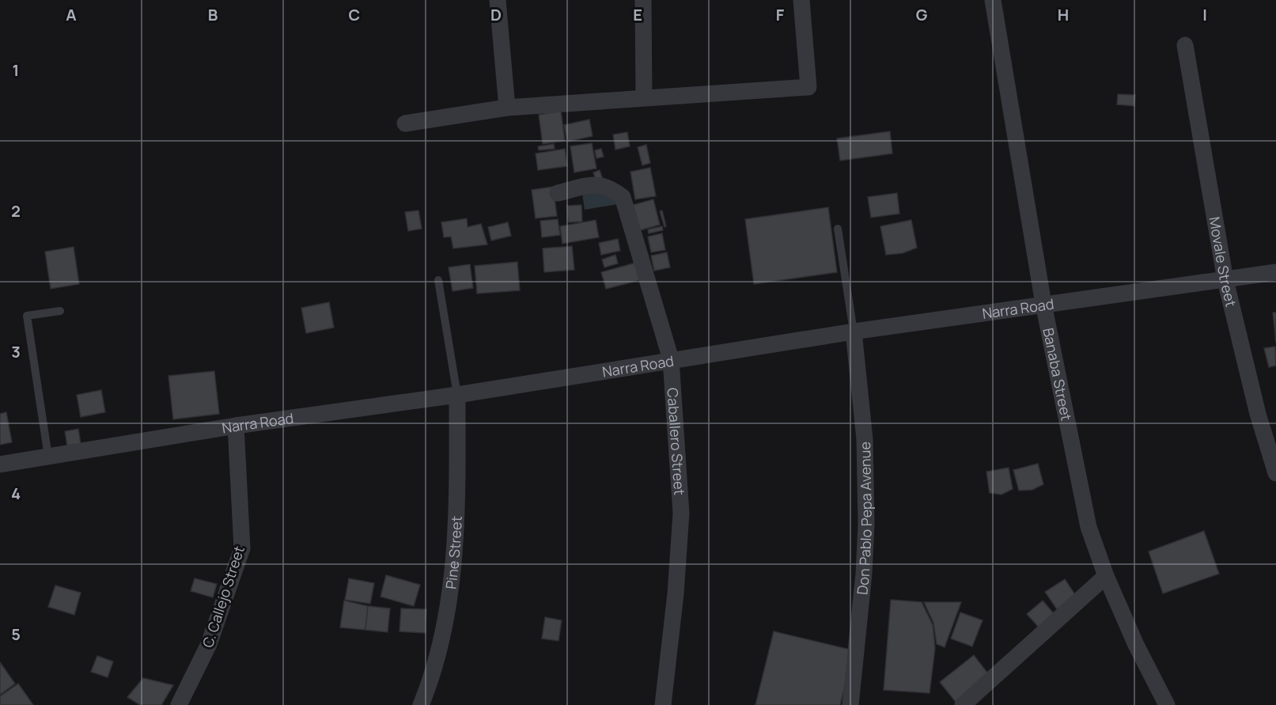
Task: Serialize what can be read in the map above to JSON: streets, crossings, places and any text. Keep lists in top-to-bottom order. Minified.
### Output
{"streets":{"street":["Movale Street","Narra Road","Banaba Street","Caballero Street","Don Pablo Pepa Avenue","Pine Street","C. Callejo Street"]},"crossings":[["Movale Street","Narra Road"],["Narra Road","Banaba Street"],["Narra Road","Caballero Street"],["Narra Road","Don Pablo Pepa Avenue"],["Narra Road","Pine Street"],["Narra Road","C. Callejo Street"]],"grid":{"columns":["A","B","C","D","E","F","G","H","I"],"rows":["1","2","3","4","5"]}}
